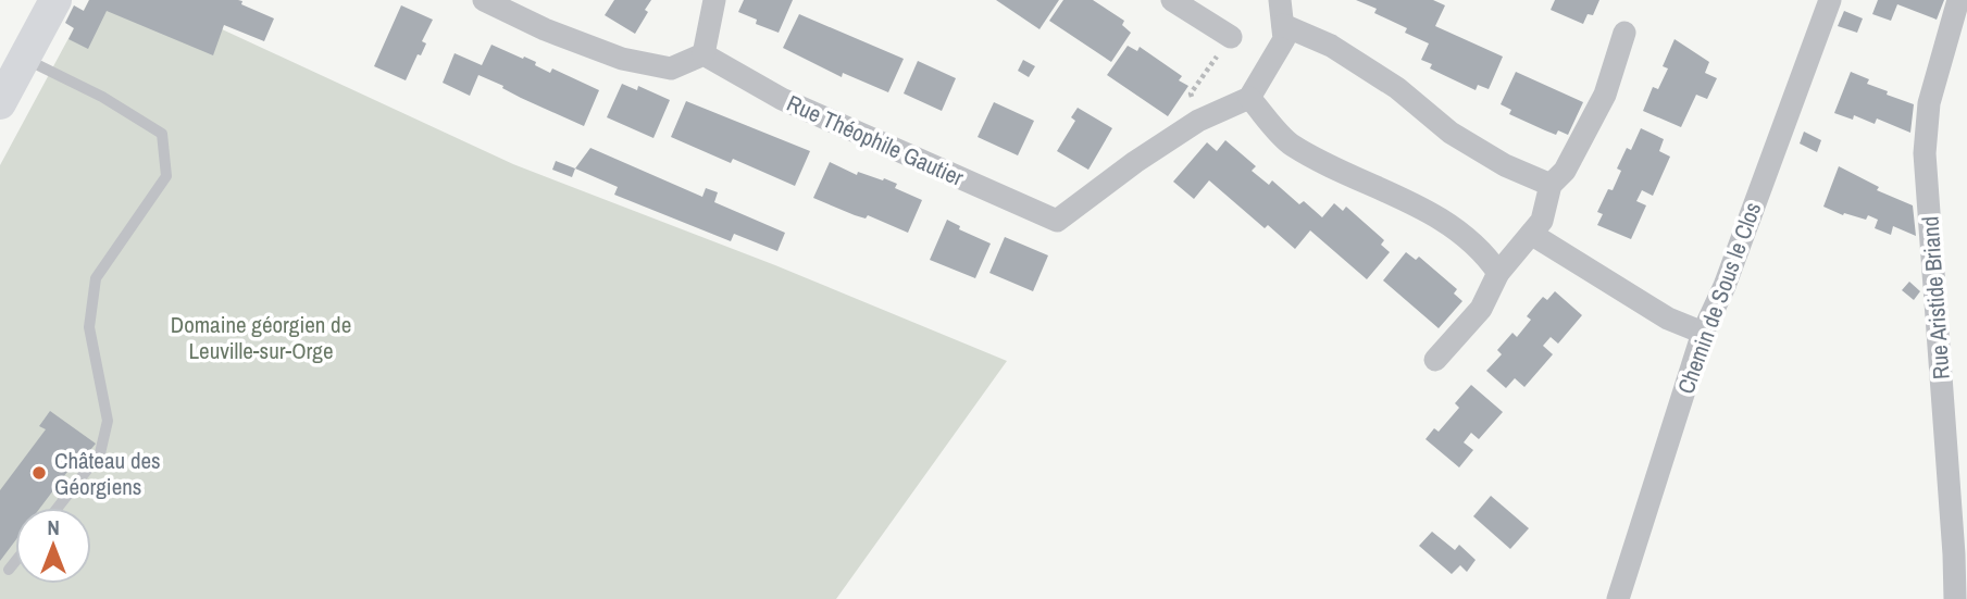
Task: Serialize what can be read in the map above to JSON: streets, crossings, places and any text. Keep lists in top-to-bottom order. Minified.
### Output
{"streets":{"street":["Rue Théophile Gautier","Chemin de Sous le Clos","Rue Aristide Briand"]},"parks":["Domaine géorgien de Leuville-sur-Orge"],"places":["Château des Géorgiens"],"north":"top"}
